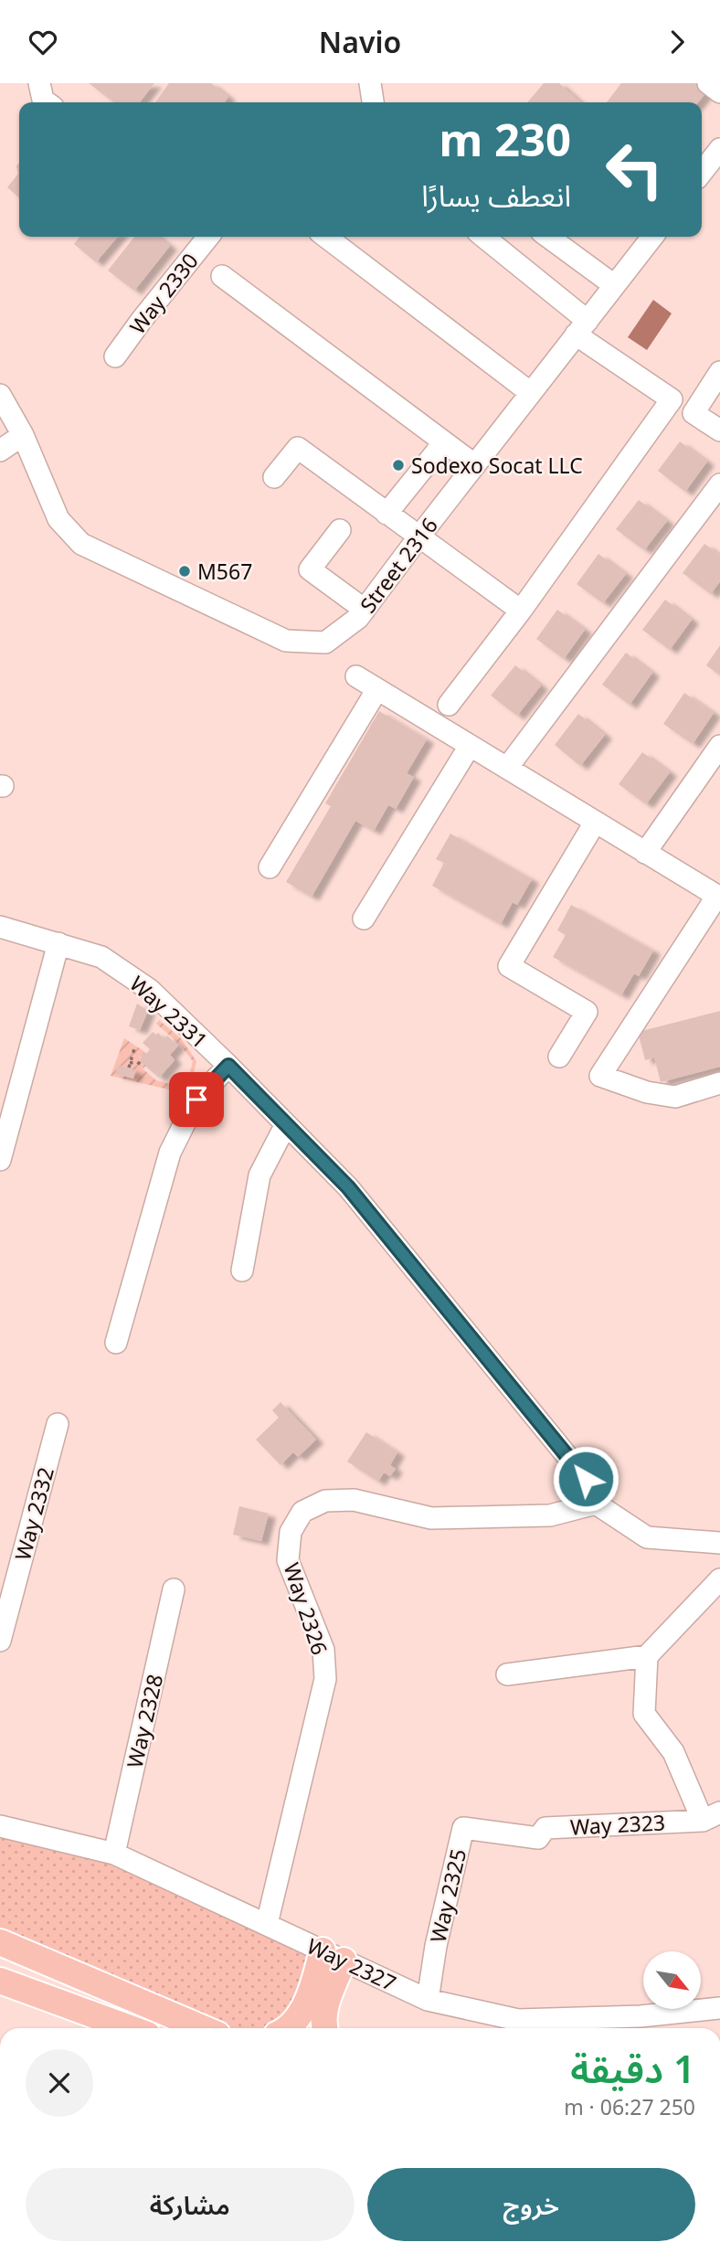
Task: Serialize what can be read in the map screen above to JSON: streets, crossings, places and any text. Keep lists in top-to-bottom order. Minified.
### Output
{"streets":{"street":["Way 2330","Street 2316","Way 2331","Way 2332","Way 2326","Way 2328","Way 2323","Way 2325","Way 2327"]},"crossings":[["Way 2331","Way 2326"],["Way 2326","Way 2327"],["Way 2328","Way 2327"],["Way 2323","Way 2325"],["Way 2325","Way 2327"]],"places":["Sodexo Socat LLC","M567"],"north":"bottom right","page":{"header":"Navio","turn":["230 m","انعطف يسارًا"],"heading":["1 دقيقة","250 m · 06:27"],"buttons":["خروج","مشاركة"]}}
